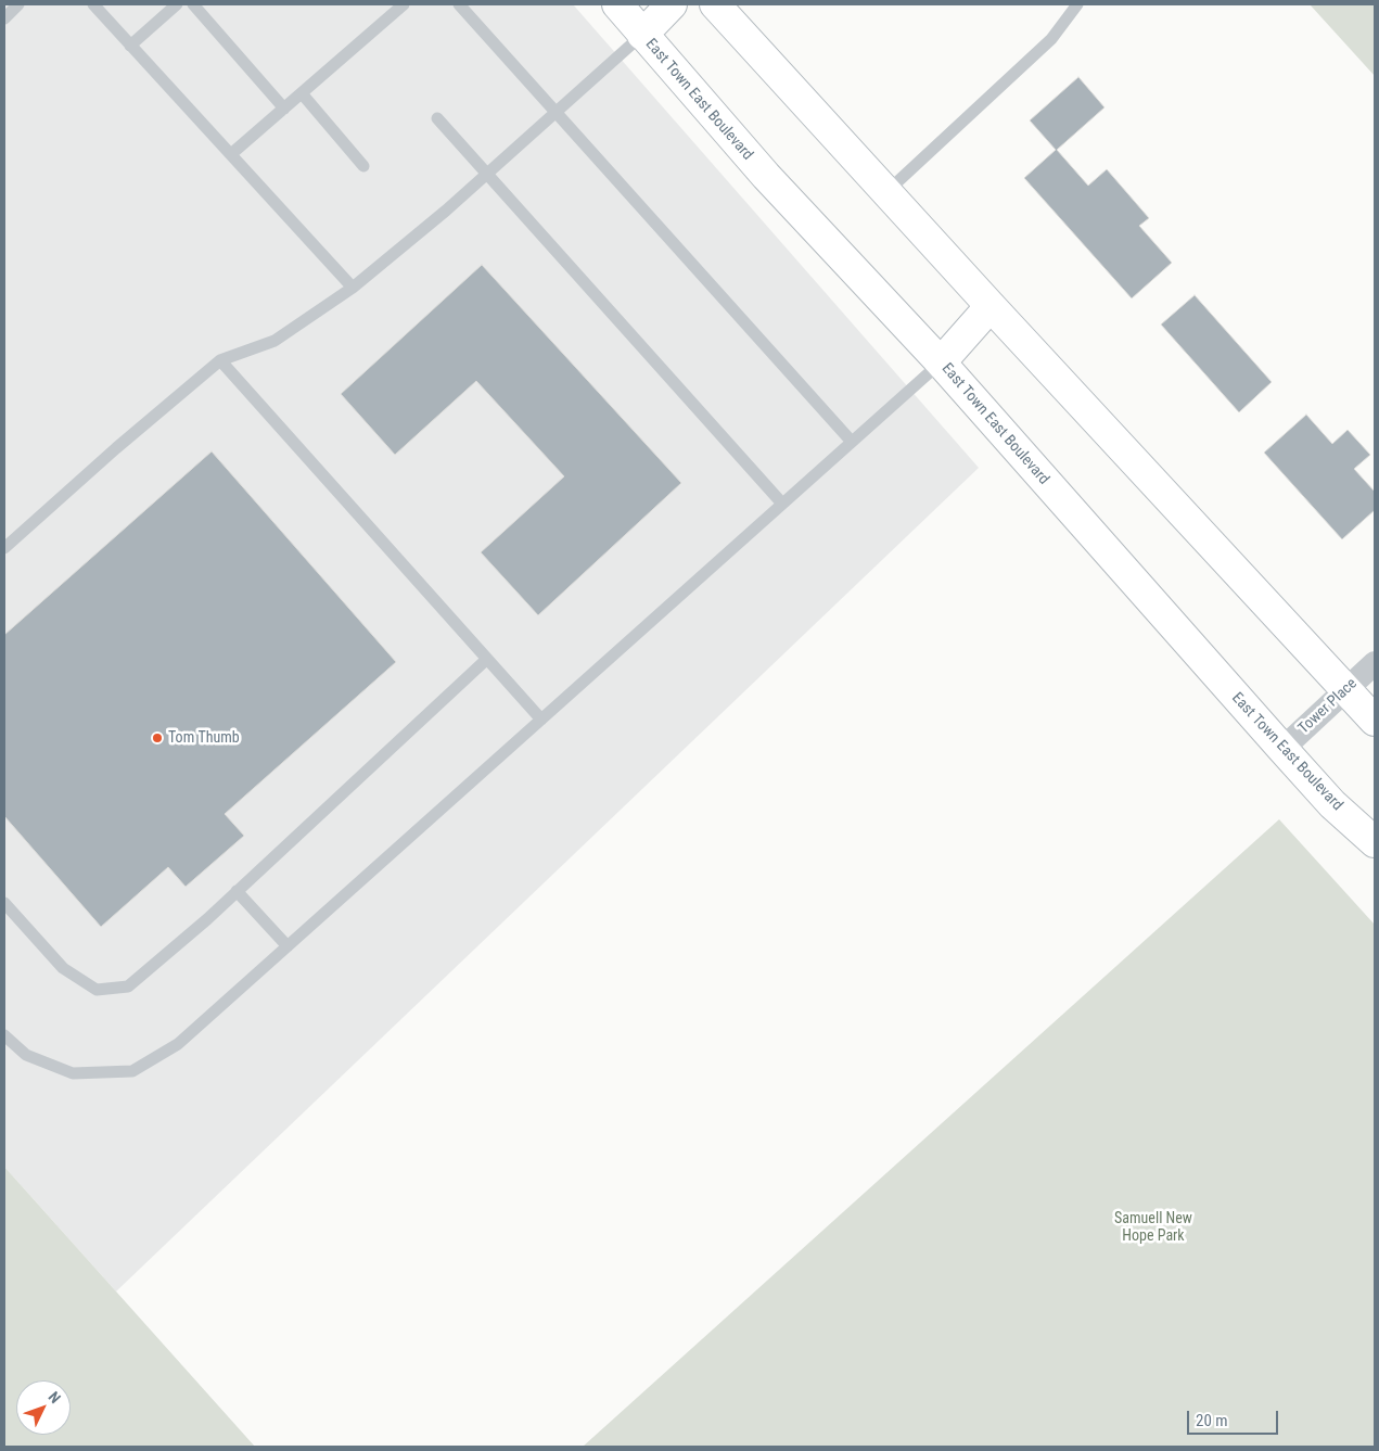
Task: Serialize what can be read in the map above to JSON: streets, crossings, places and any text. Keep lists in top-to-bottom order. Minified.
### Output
{"streets":{"street":["East Town East Boulevard","Tower Place"]},"crossings":[["East Town East Boulevard","Tower Place"]],"parks":["Samuell New Hope Park"],"places":["Tom Thumb"],"scale_bar":"20 m","north":"top right"}
